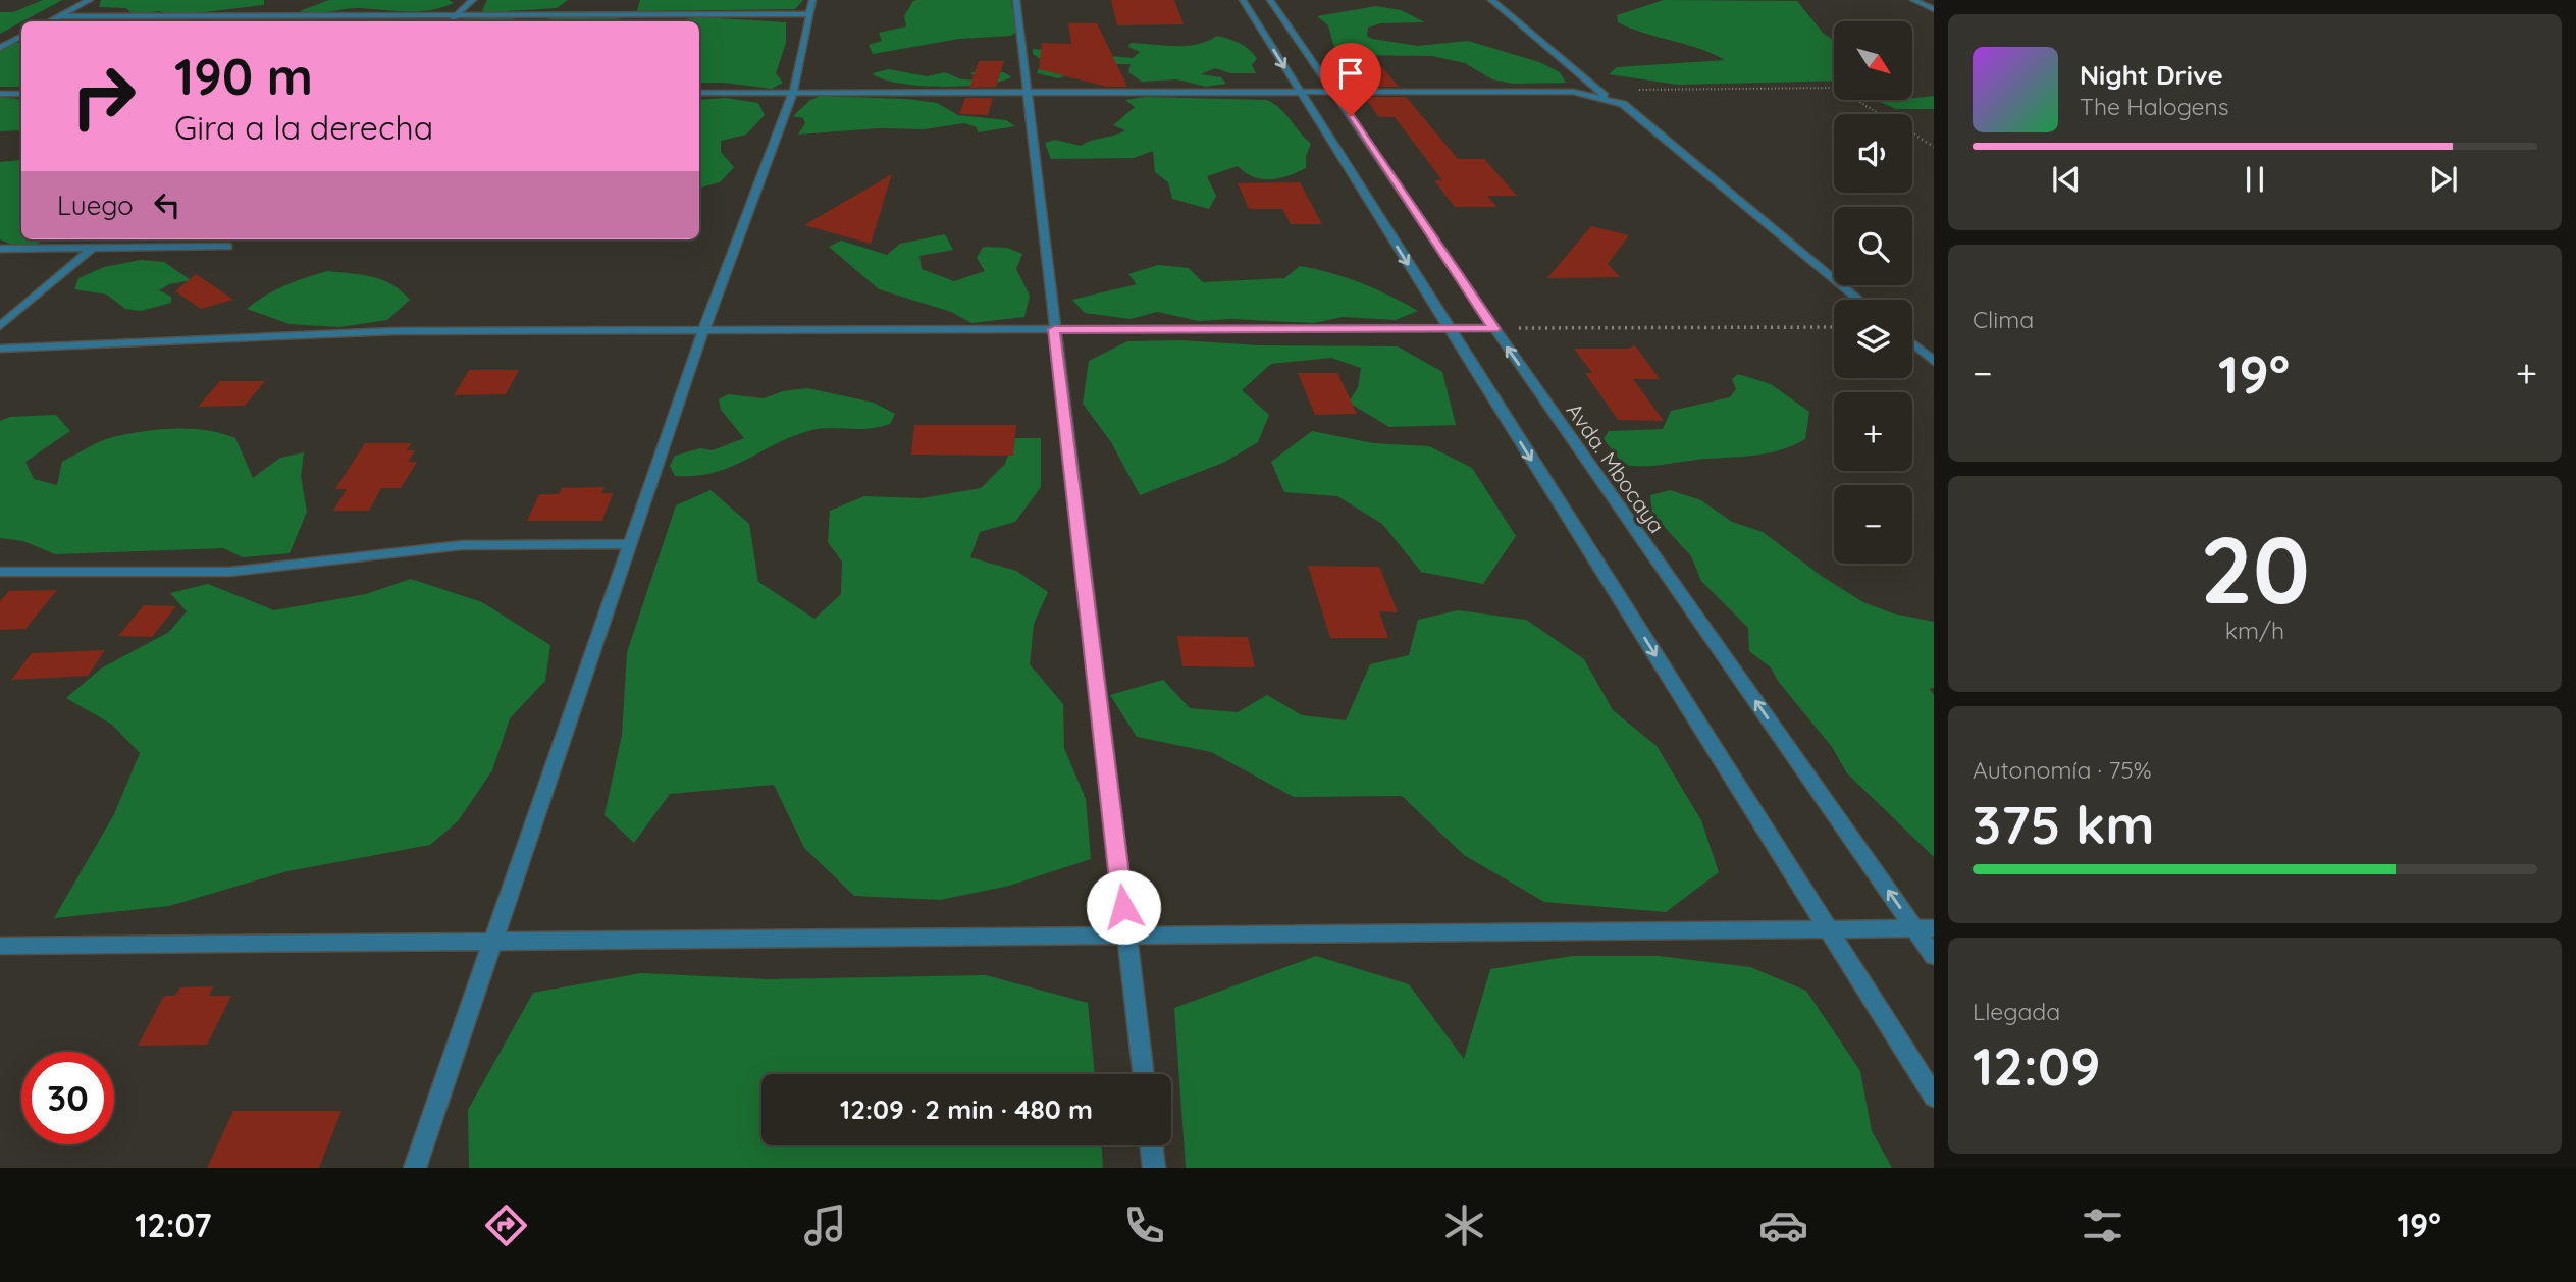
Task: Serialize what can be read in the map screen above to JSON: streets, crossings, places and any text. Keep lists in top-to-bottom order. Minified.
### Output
{"streets":{"street":["Avda. Mbocaya"]},"north":"bottom right","page":{"map_buttons":["+","−"],"turn":["190 m","Gira a la derecha"],"song":["Night Drive","The Halogens"],"then":"Luego","tile":["Clima",["20","km/h"],["Autonomía · 75%","375 km"],["Llegada","12:09"]],"heat":["−","19°","+"],"limit":"30","trip":"12:09 · 2 min · 480 m","tabs":["12:07","19°"]}}
